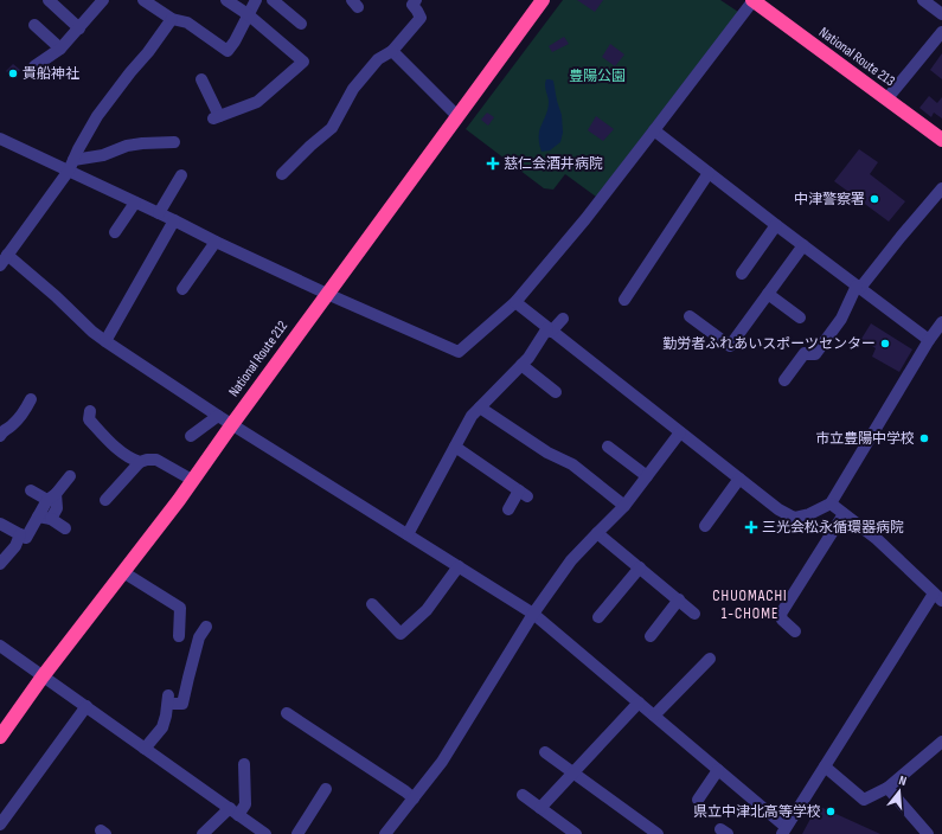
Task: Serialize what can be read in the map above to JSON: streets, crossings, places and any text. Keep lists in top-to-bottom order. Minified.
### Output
{"streets":{"highway":["National Route 213","National Route 212"]},"districts":["CHUOMACHI 1-CHOME"],"parks":["豊陽公園"],"places":{"other":["貴船神社","中津警察署","勤労者ふれあいスポーツセンター","市立豊陽中学校","県立中津北高等学校"],"health":["慈仁会酒井病院","三光会松永循環器病院"]},"north":"top"}
